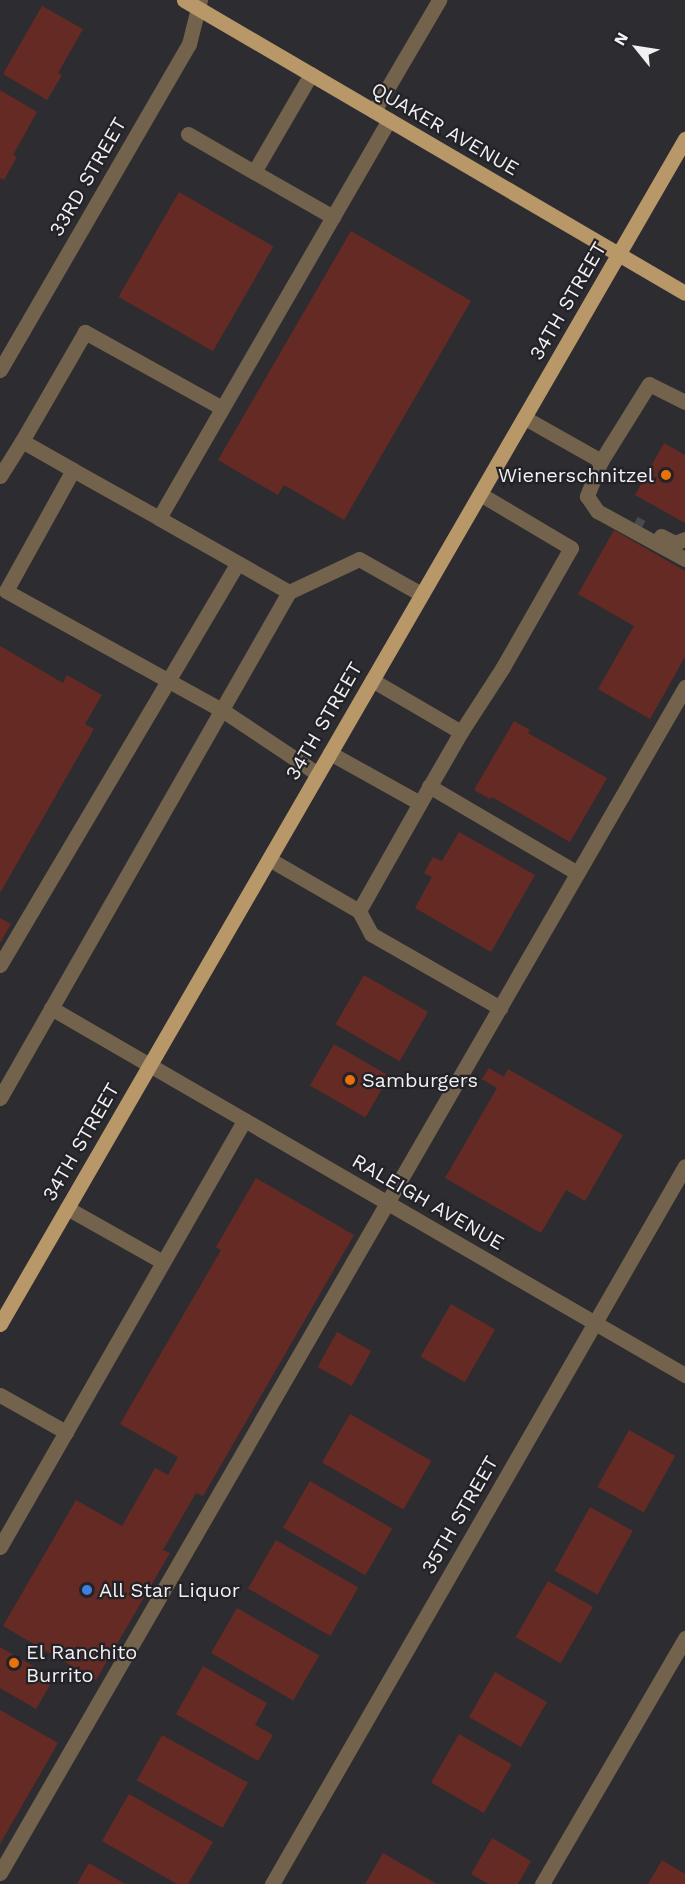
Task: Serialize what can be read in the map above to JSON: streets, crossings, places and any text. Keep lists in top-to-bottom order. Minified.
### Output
{"streets":{"main road":["QUAKER AVENUE","34TH STREET"],"street":["33RD STREET","RALEIGH AVENUE","35TH STREET"]},"crossings":[["QUAKER AVENUE","33RD STREET"],["QUAKER AVENUE","34TH STREET"],["34TH STREET","RALEIGH AVENUE"],["RALEIGH AVENUE","35TH STREET"]],"places":["Wienerschnitzel","Samburgers","All Star Liquor","El Ranchito Burrito"],"north":"top left"}
